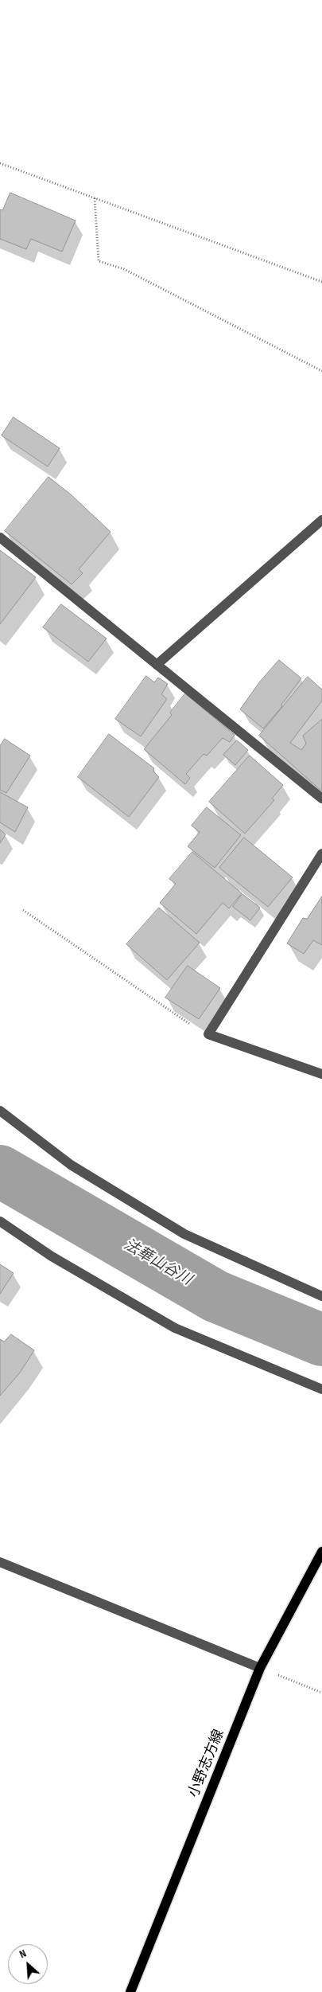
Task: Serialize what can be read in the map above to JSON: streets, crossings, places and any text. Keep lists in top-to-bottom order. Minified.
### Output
{"streets":{"main road":["小野志方線"]},"water":["法華山谷川"],"north":"top left"}
